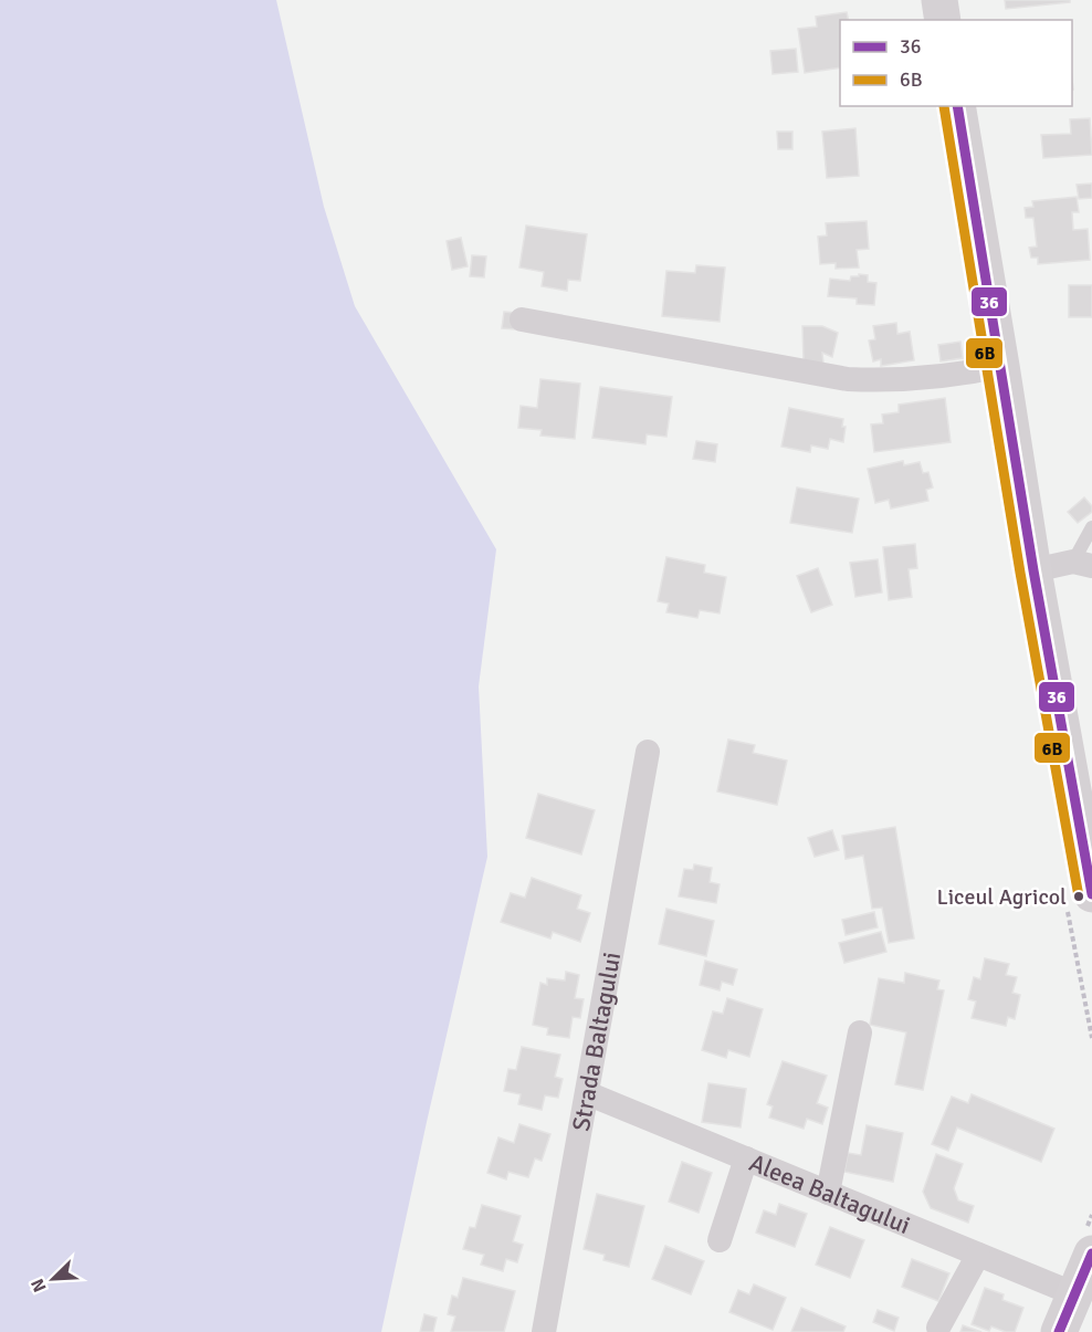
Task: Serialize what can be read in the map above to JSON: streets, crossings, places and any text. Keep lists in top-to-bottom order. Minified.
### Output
{"streets":{"street":["Strada Baltagului","Aleea Baltagului"]},"crossings":[["Strada Baltagului","Aleea Baltagului"]],"places":["Liceul Agricol"],"lines":["transit line 36","transit line 6B"],"legend":["36","6B"],"north":"bottom left"}
